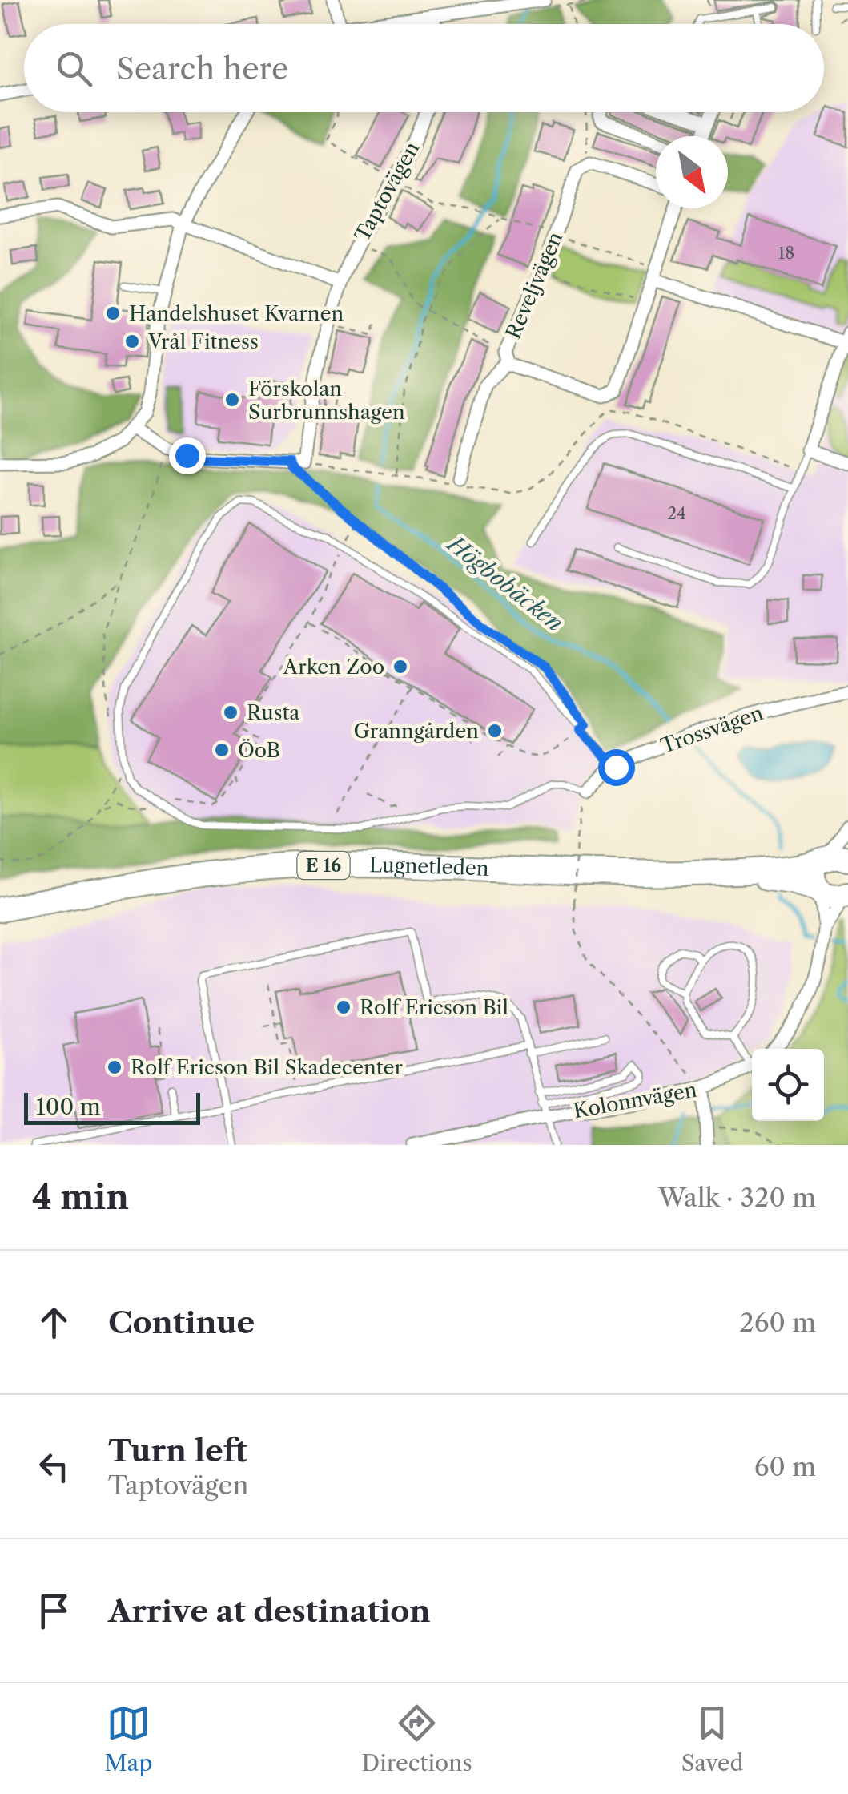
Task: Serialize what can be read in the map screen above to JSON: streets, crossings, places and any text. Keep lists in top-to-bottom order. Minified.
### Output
{"streets":{"highway":["E 16","Lugnetleden"],"street":["Taptovägen","Reveljvägen","Trossvägen","Kolonnvägen"]},"crossings":[["E 16","Lugnetleden"]],"water":["Högbobäcken"],"places":["Handelshuset Kvarnen","Vrål Fitness","Förskolan Surbrunnshagen","Arken Zoo","Rusta","Granngården","ÖoB","Rolf Ericson Bil","Rolf Ericson Bil Skadecenter"],"house_numbers":["18","24"],"scale_bar":"100 m","north":"bottom right","page":{"search":"Search here","scale":"100 m","heading":["4 min","Walk · 320 m"],"list":[["Continue","260 m"],["Turn left","Taptovägen","60 m"],"Arrive at destination"],"nav":["Map","Directions","Saved"]}}
